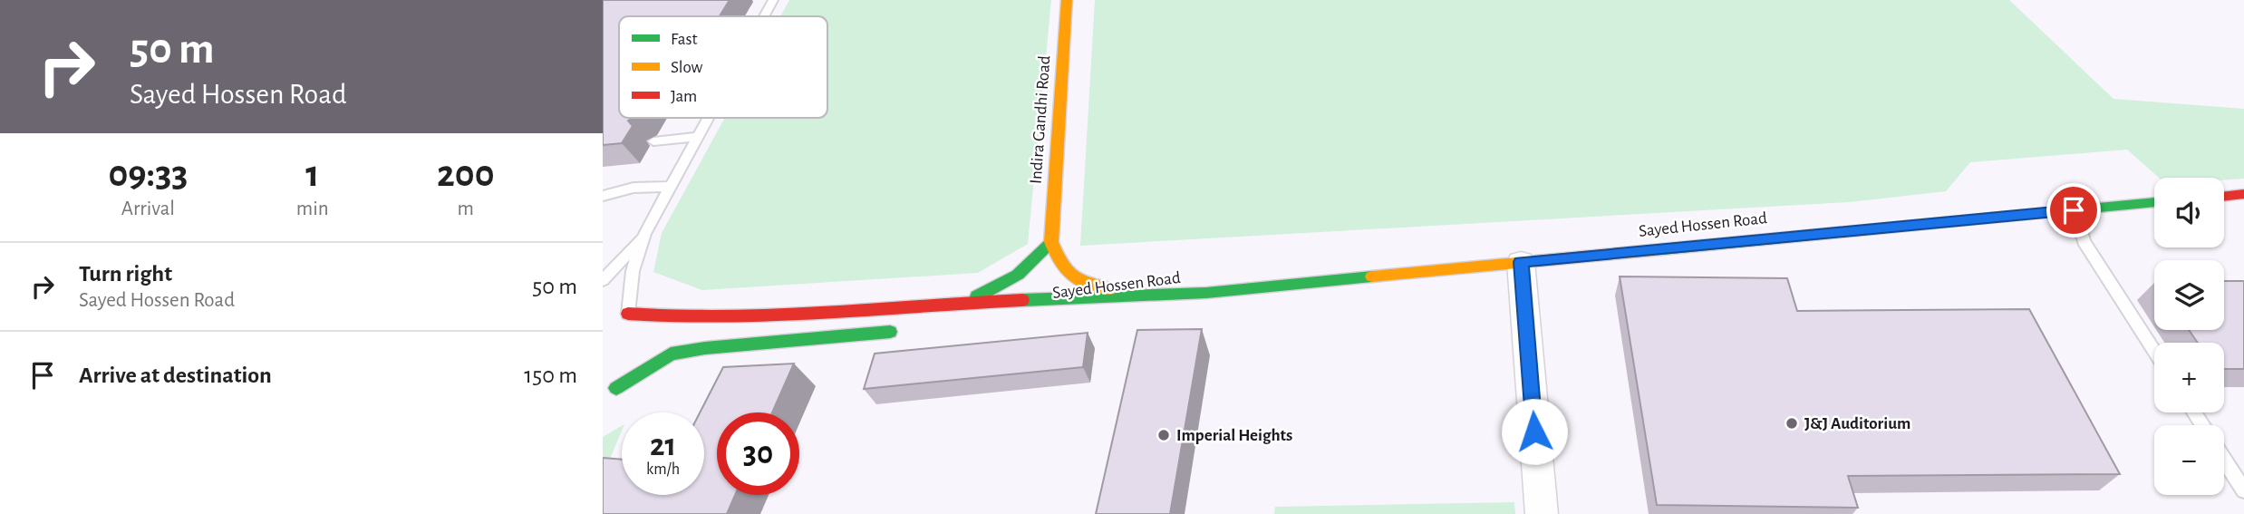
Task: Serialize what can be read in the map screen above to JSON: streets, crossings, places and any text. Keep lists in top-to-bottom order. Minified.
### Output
{"streets":{"main road":["Indira Gandhi Road","Sayed Hossen Road"]},"crossings":[["Indira Gandhi Road","Sayed Hossen Road"]],"places":["J&J Auditorium","Imperial Heights"],"legend":["Fast","Slow","Jam"],"page":{"turn":["50 m","Sayed Hossen Road"],"eta":["09:33","Arrival","1","min","200","m"],"map_buttons":["+","−"],"list":[{"name":"Turn right","note":"Sayed Hossen Road","value":"50 m"},{"name":"Arrive at destination","value":"150 m"}],"speed":"21 km/h","limit":"30"}}
